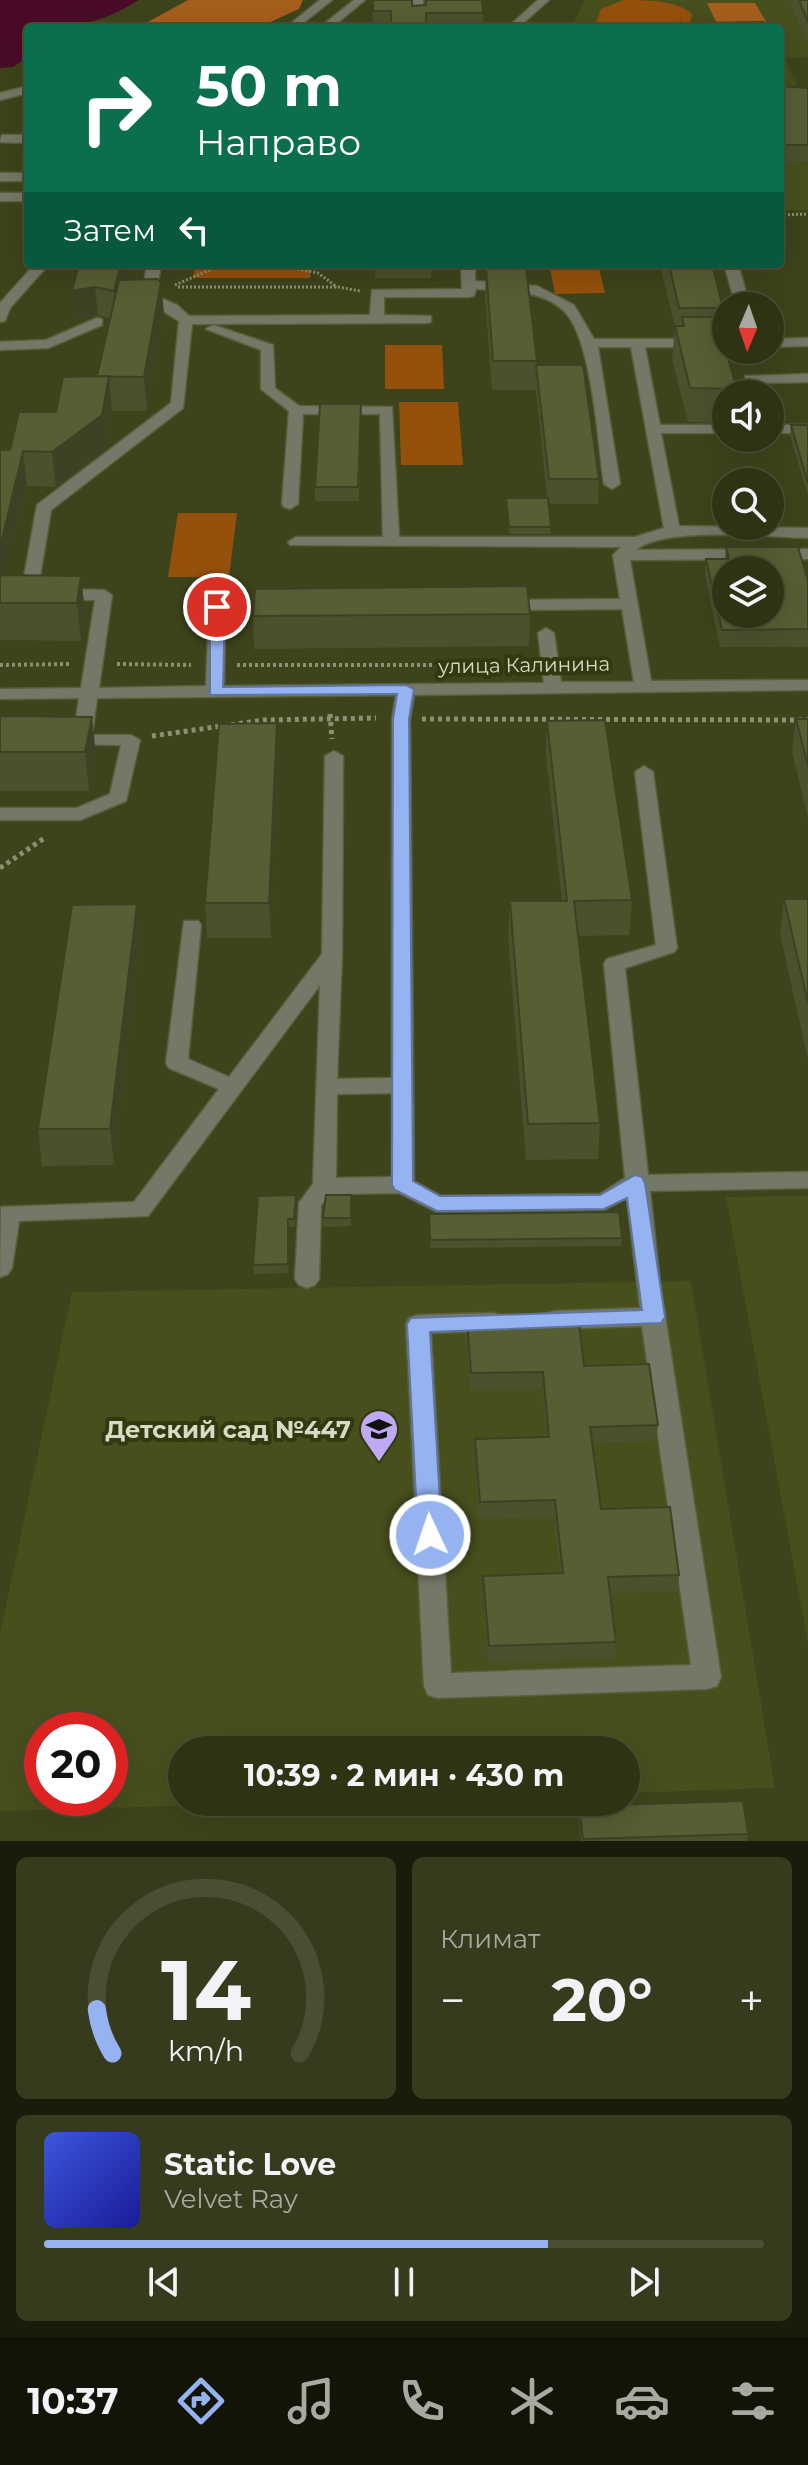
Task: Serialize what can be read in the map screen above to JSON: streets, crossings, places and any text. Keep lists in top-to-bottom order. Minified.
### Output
{"streets":{"street":["улица Калинина"]},"places":{"school or university":["Детский сад №447"]},"north":"bottom","page":{"turn":["50 m","Направо"],"then":"Затем","limit":"20","trip":"10:39 · 2 мин · 430 m","tile":"Климат","heat":["−","20°","+"],"song":["Static Love","Velvet Ray"],"tabs":"10:37","gauge":["14","km/h"]}}
